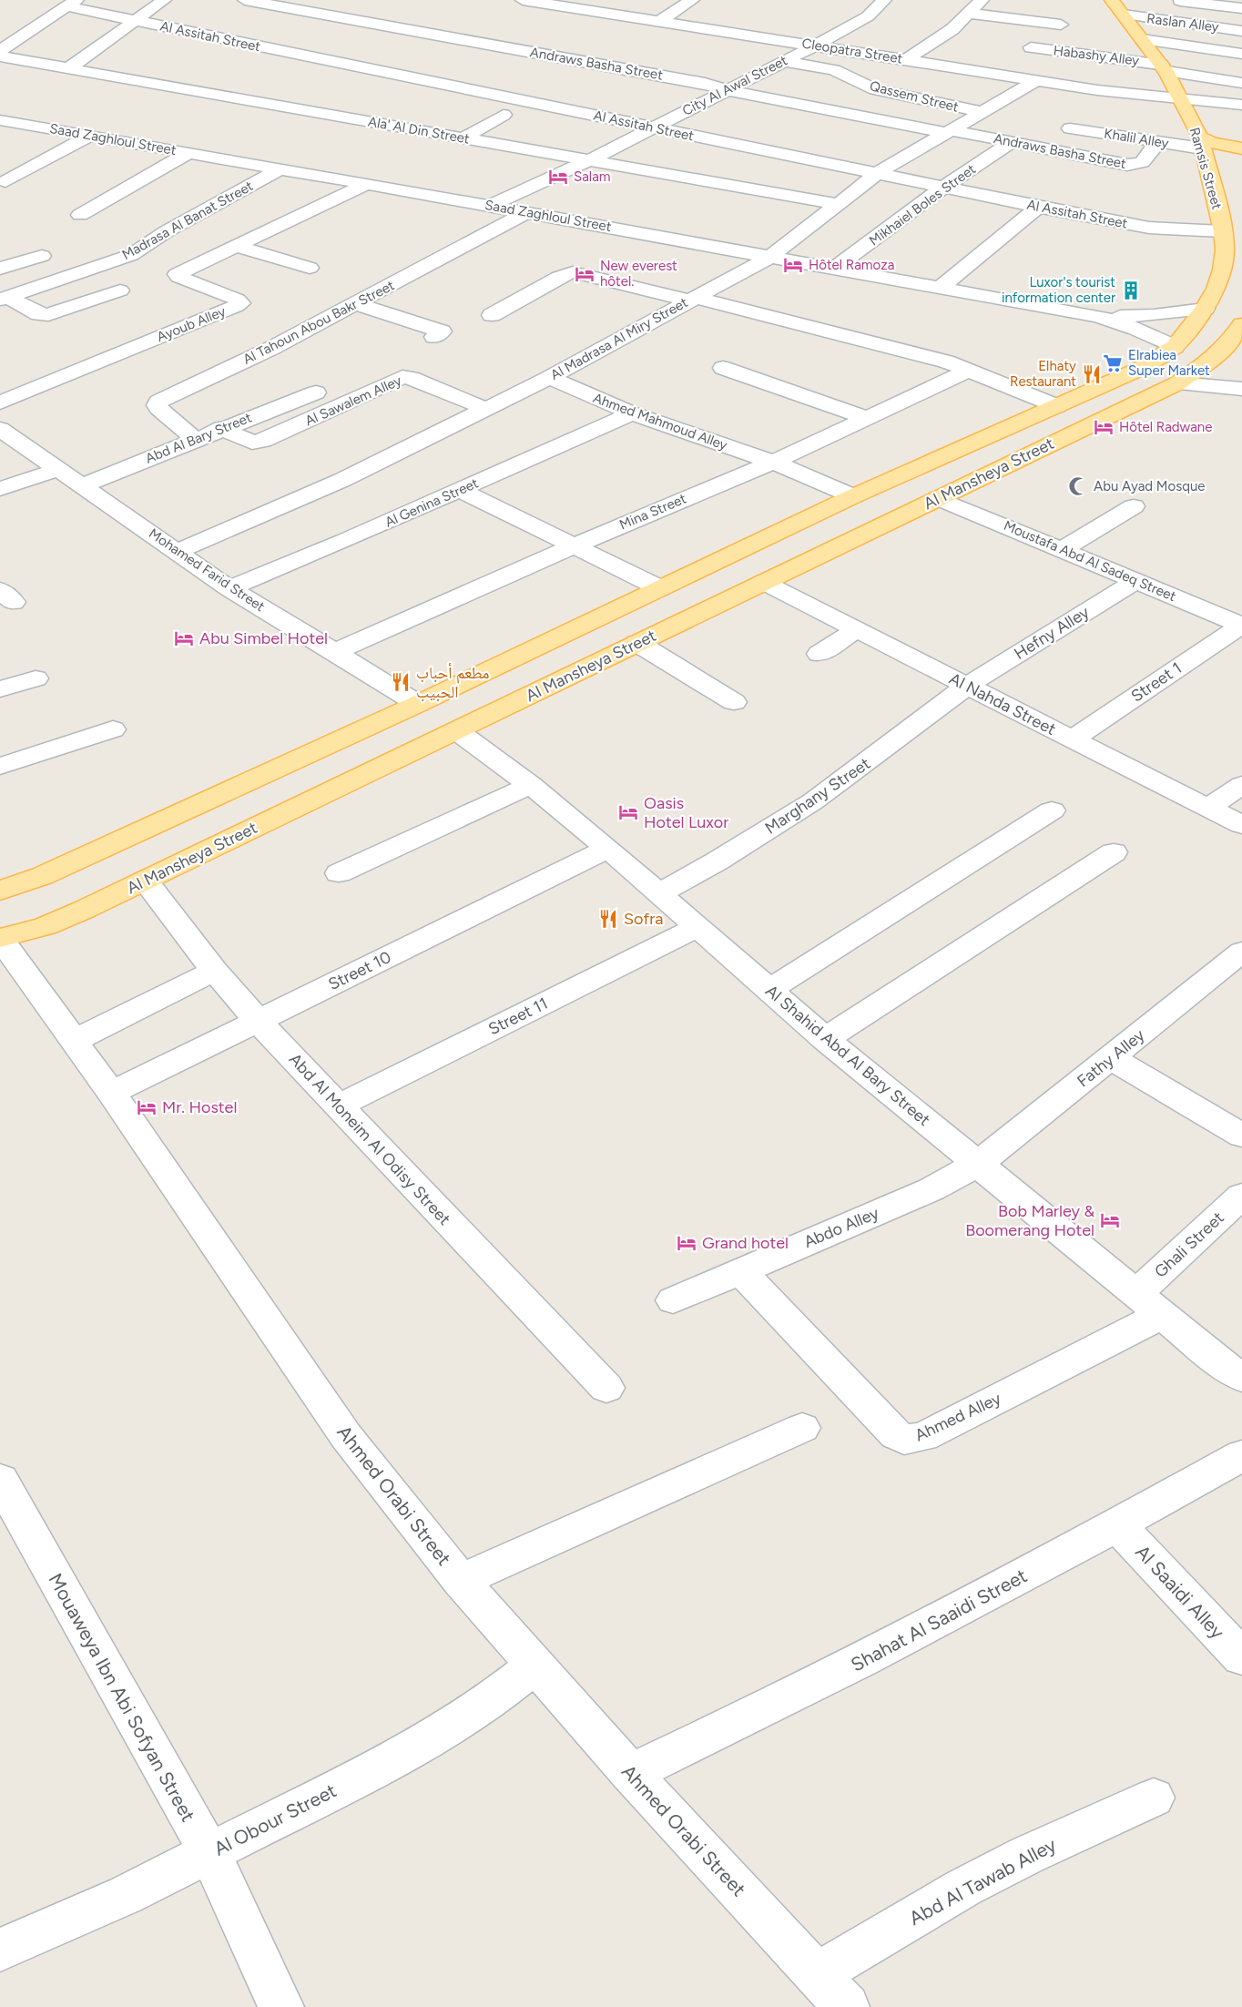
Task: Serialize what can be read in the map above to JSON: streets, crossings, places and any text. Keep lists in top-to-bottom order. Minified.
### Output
{"streets":{"main road":["Ramsis Street","Al Mansheya Street"],"street":["Raslan Alley","Al Assitah Street","Cleopatra Street","Habashy Alley","Andraws Basha Street","City Al Awal Street","Qassem Street","Ala' Al Din Street","Khalil Alley","Saad Zaghloul Street","Mikhaiel Boles Street","Madrasa Al Banat Street","Al Tahoun Abou Bakr Street","Ayoub Alley","Al Madrasa Al Miry Street","Al Sawalem Alley","Ahmed Mahmoud Alley","Abd Al Bary Street","Al Genina Street","Mina Street","Moustafa Abd Al Sadeq Street","Mohamed Farid Street","Hefny Alley","Street 1","Al Nahda Street","Marghany Street","Street 10","Street 11","Al Shahid Abd Al Bary Street","Fathy Alley","Abd Al Moneim Al Odisy Street","Abdo Alley","Ghali Street","Ahmed Alley","Ahmed Orabi Street","Al Saaidi Alley","Shahat Al Saaidi Street","Mouaweya Ibn Abi Sofyan Street","Al Obour Street","Abd Al Tawab Alley"]},"crossings":[["Raslan Alley","Ramsis Street"],["Al Assitah Street","City Al Awal Street"],["Al Assitah Street","Ramsis Street"],["Al Assitah Street","Mikhaiel Boles Street"],["Al Assitah Street","Al Madrasa Al Miry Street"],["Cleopatra Street","City Al Awal Street"],["Cleopatra Street","Ramsis Street"],["Cleopatra Street","Al Madrasa Al Miry Street"],["Habashy Alley","Ramsis Street"],["Andraws Basha Street","City Al Awal Street"],["Andraws Basha Street","Khalil Alley"],["Andraws Basha Street","Mikhaiel Boles Street"],["Andraws Basha Street","Al Madrasa Al Miry Street"],["City Al Awal Street","Qassem Street"],["City Al Awal Street","Ala' Al Din Street"],["City Al Awal Street","Saad Zaghloul Street"],["Qassem Street","Al Madrasa Al Miry Street"],["Ala' Al Din Street","Al Madrasa Al Miry Street"],["Khalil Alley","Ramsis Street"],["Saad Zaghloul Street","Ramsis Street"],["Saad Zaghloul Street","Mikhaiel Boles Street"],["Saad Zaghloul Street","Madrasa Al Banat Street"],["Saad Zaghloul Street","Al Tahoun Abou Bakr Street"],["Saad Zaghloul Street","Al Madrasa Al Miry Street"],["Saad Zaghloul Street","Al Mansheya Street"],["Ramsis Street","Al Mansheya Street"],["Al Tahoun Abou Bakr Street","Abd Al Bary Street"],["Al Madrasa Al Miry Street","Al Sawalem Alley"],["Al Madrasa Al Miry Street","Ahmed Mahmoud Alley"],["Al Madrasa Al Miry Street","Mohamed Farid Street"],["Al Sawalem Alley","Abd Al Bary Street"],["Ahmed Mahmoud Alley","Al Mansheya Street"],["Ahmed Mahmoud Alley","Al Genina Street"],["Ahmed Mahmoud Alley","Mina Street"],["Abd Al Bary Street","Mohamed Farid Street"],["Al Mansheya Street","Moustafa Abd Al Sadeq Street"],["Al Mansheya Street","Mohamed Farid Street"],["Al Mansheya Street","Al Nahda Street"],["Al Mansheya Street","Al Shahid Abd Al Bary Street"],["Al Mansheya Street","Abd Al Moneim Al Odisy Street"],["Al Mansheya Street","Ahmed Orabi Street"],["Al Genina Street","Mohamed Farid Street"],["Mina Street","Mohamed Farid Street"],["Moustafa Abd Al Sadeq Street","Hefny Alley"],["Moustafa Abd Al Sadeq Street","Street 1"],["Hefny Alley","Al Nahda Street"],["Hefny Alley","Marghany Street"],["Street 1","Al Nahda Street"],["Al Nahda Street","Marghany Street"],["Marghany Street","Al Shahid Abd Al Bary Street"],["Street 10","Al Shahid Abd Al Bary Street"],["Street 10","Abd Al Moneim Al Odisy Street"],["Street 10","Ahmed Orabi Street"],["Street 11","Al Shahid Abd Al Bary Street"],["Street 11","Abd Al Moneim Al Odisy Street"],["Al Shahid Abd Al Bary Street","Fathy Alley"],["Al Shahid Abd Al Bary Street","Abdo Alley"],["Al Shahid Abd Al Bary Street","Ghali Street"],["Al Shahid Abd Al Bary Street","Ahmed Alley"],["Fathy Alley","Abdo Alley"],["Abdo Alley","Ahmed Alley"],["Ghali Street","Ahmed Alley"],["Ahmed Orabi Street","Shahat Al Saaidi Street"],["Ahmed Orabi Street","Al Obour Street"],["Ahmed Orabi Street","Abd Al Tawab Alley"],["Al Saaidi Alley","Shahat Al Saaidi Street"],["Mouaweya Ibn Abi Sofyan Street","Al Obour Street"]],"places":{"hotel":["Salam","Hôtel Ramoza","New everest hôtel.","Hôtel Radwane","Abu Simbel Hotel","Oasis Hotel Luxor","Mr. Hostel","Bob Marley & Boomerang Hotel","Grand hotel"],"building":["Luxor's tourist information center"],"supermarket":["Elrabiea Super Market"],"restaurant":["Elhaty Restaurant","مطعم أحباب الحبيب","Sofra"],"mosque":["Abu Ayad Mosque"]}}
